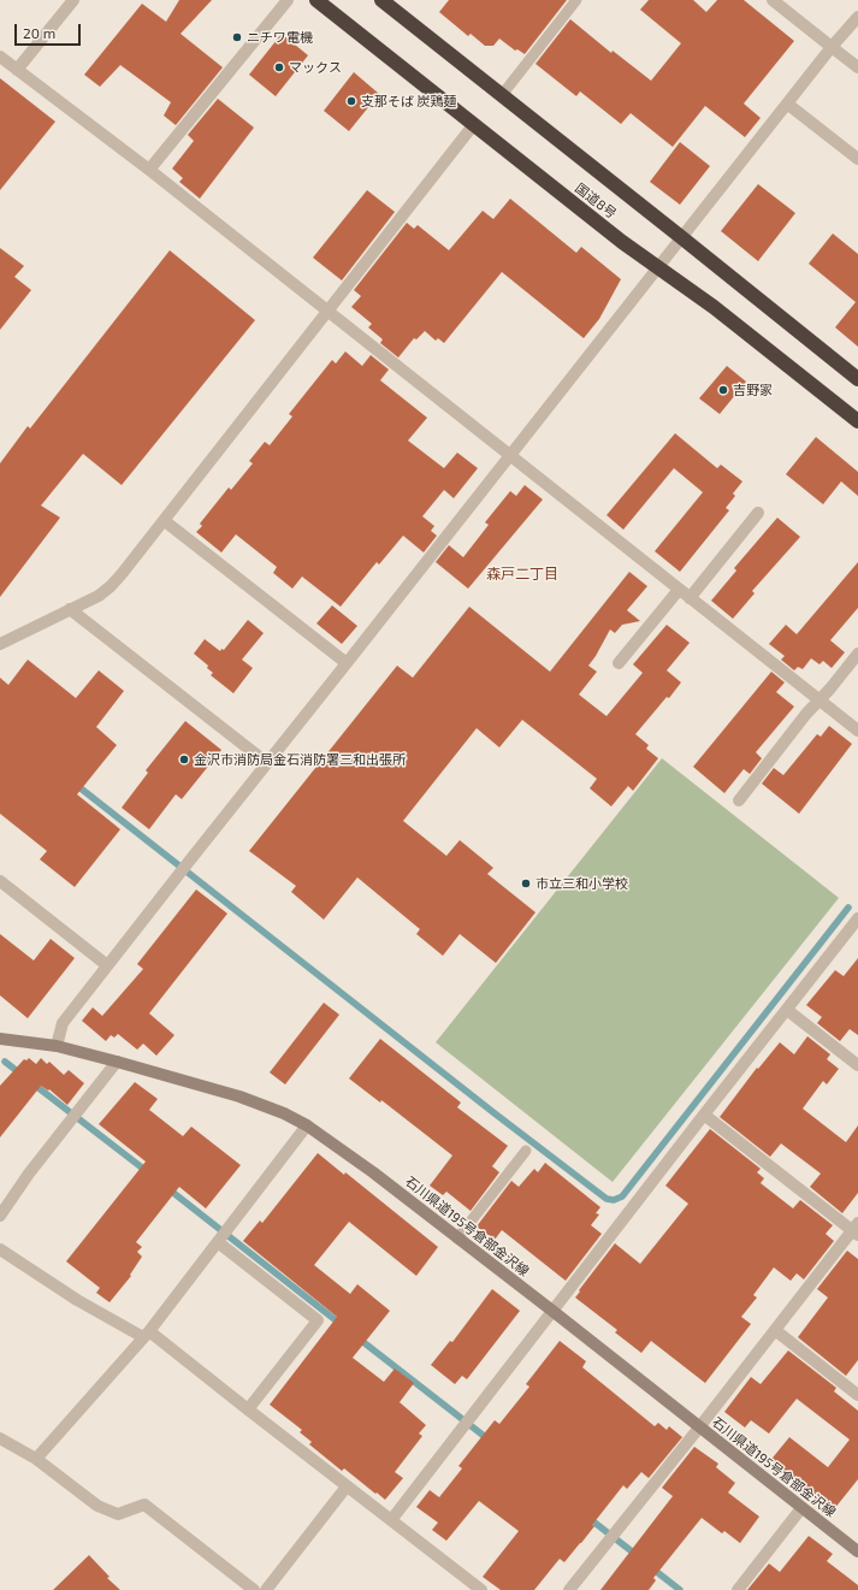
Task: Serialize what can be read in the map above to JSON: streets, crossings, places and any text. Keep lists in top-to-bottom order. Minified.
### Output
{"streets":{"highway":["国道8号"],"main road":["石川県道195号倉部金沢線"]},"districts":["森戸二丁目"],"places":["ニチワ電機","マックス","支那そば 炭鶏麺","吉野家","金沢市消防局金石消防署三和出張所","市立三和小学校"],"scale_bar":"20 m"}
